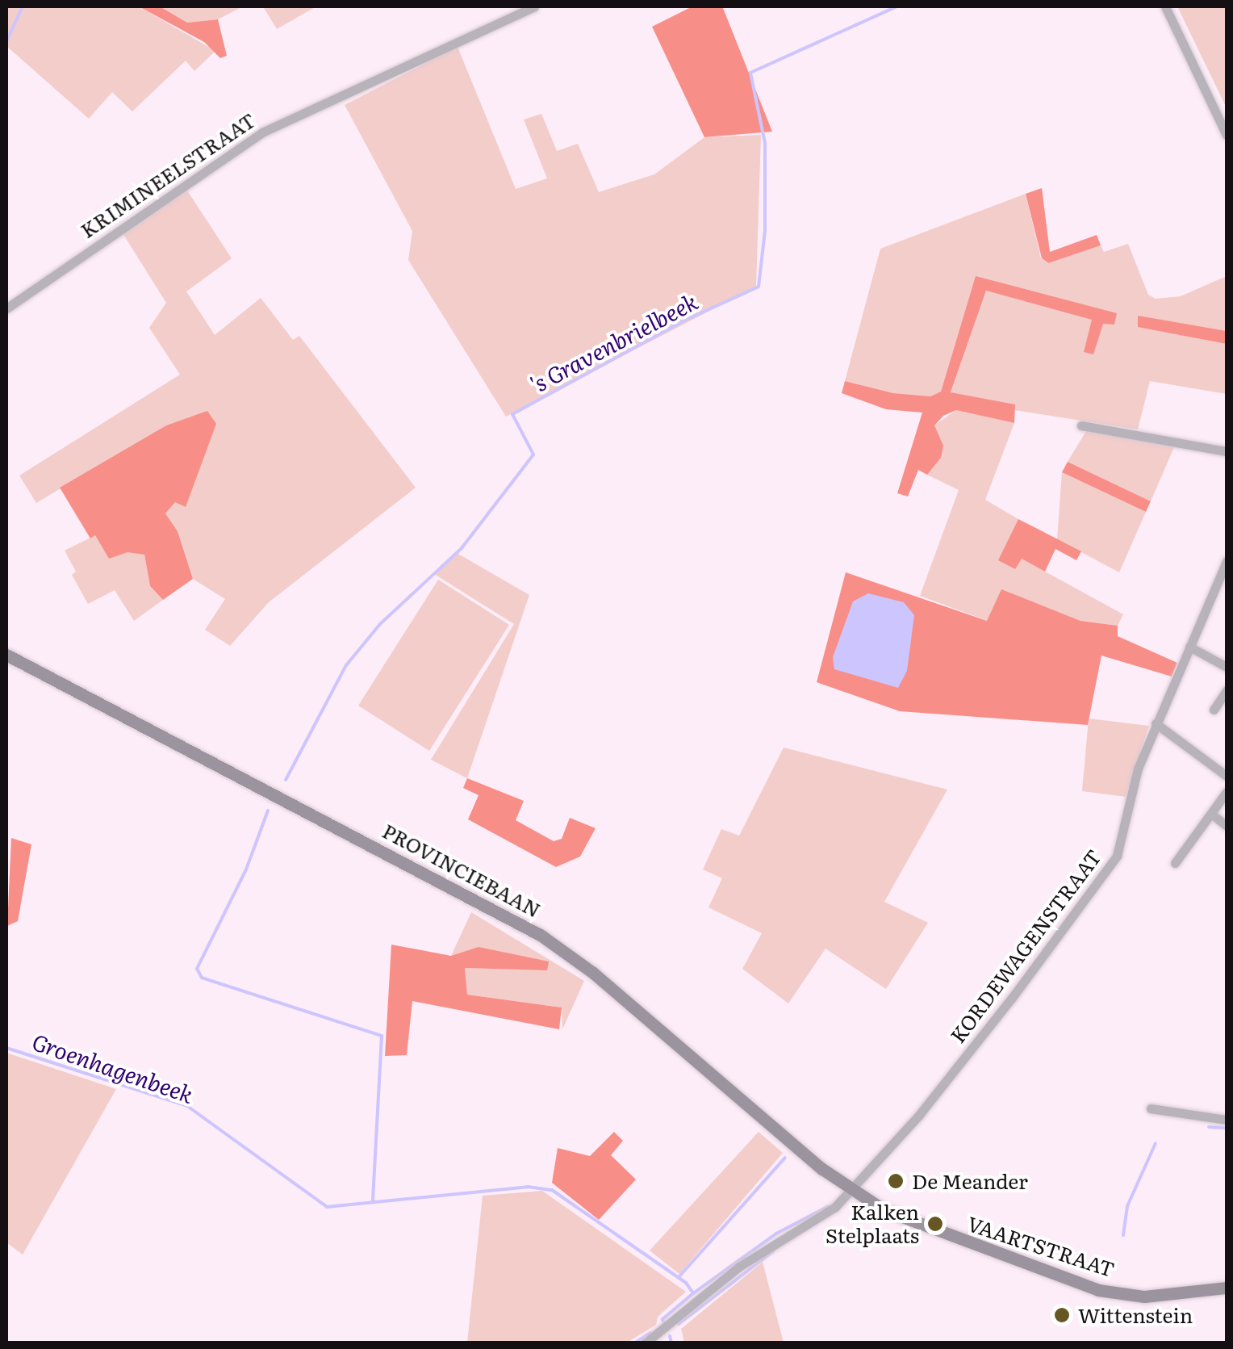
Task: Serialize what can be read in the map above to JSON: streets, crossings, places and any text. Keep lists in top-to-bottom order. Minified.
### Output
{"streets":{"main road":["PROVINCIEBAAN","VAARTSTRAAT"],"street":["KRIMINEELSTRAAT","KORDEWAGENSTRAAT"]},"crossings":[["PROVINCIEBAAN","KORDEWAGENSTRAAT"],["PROVINCIEBAAN","VAARTSTRAAT"],["KORDEWAGENSTRAAT","VAARTSTRAAT"]],"water":["'s Gravenbrielbeek","Groenhagenbeek"],"places":["De Meander","Kalken Stelplaats","Wittenstein"]}
